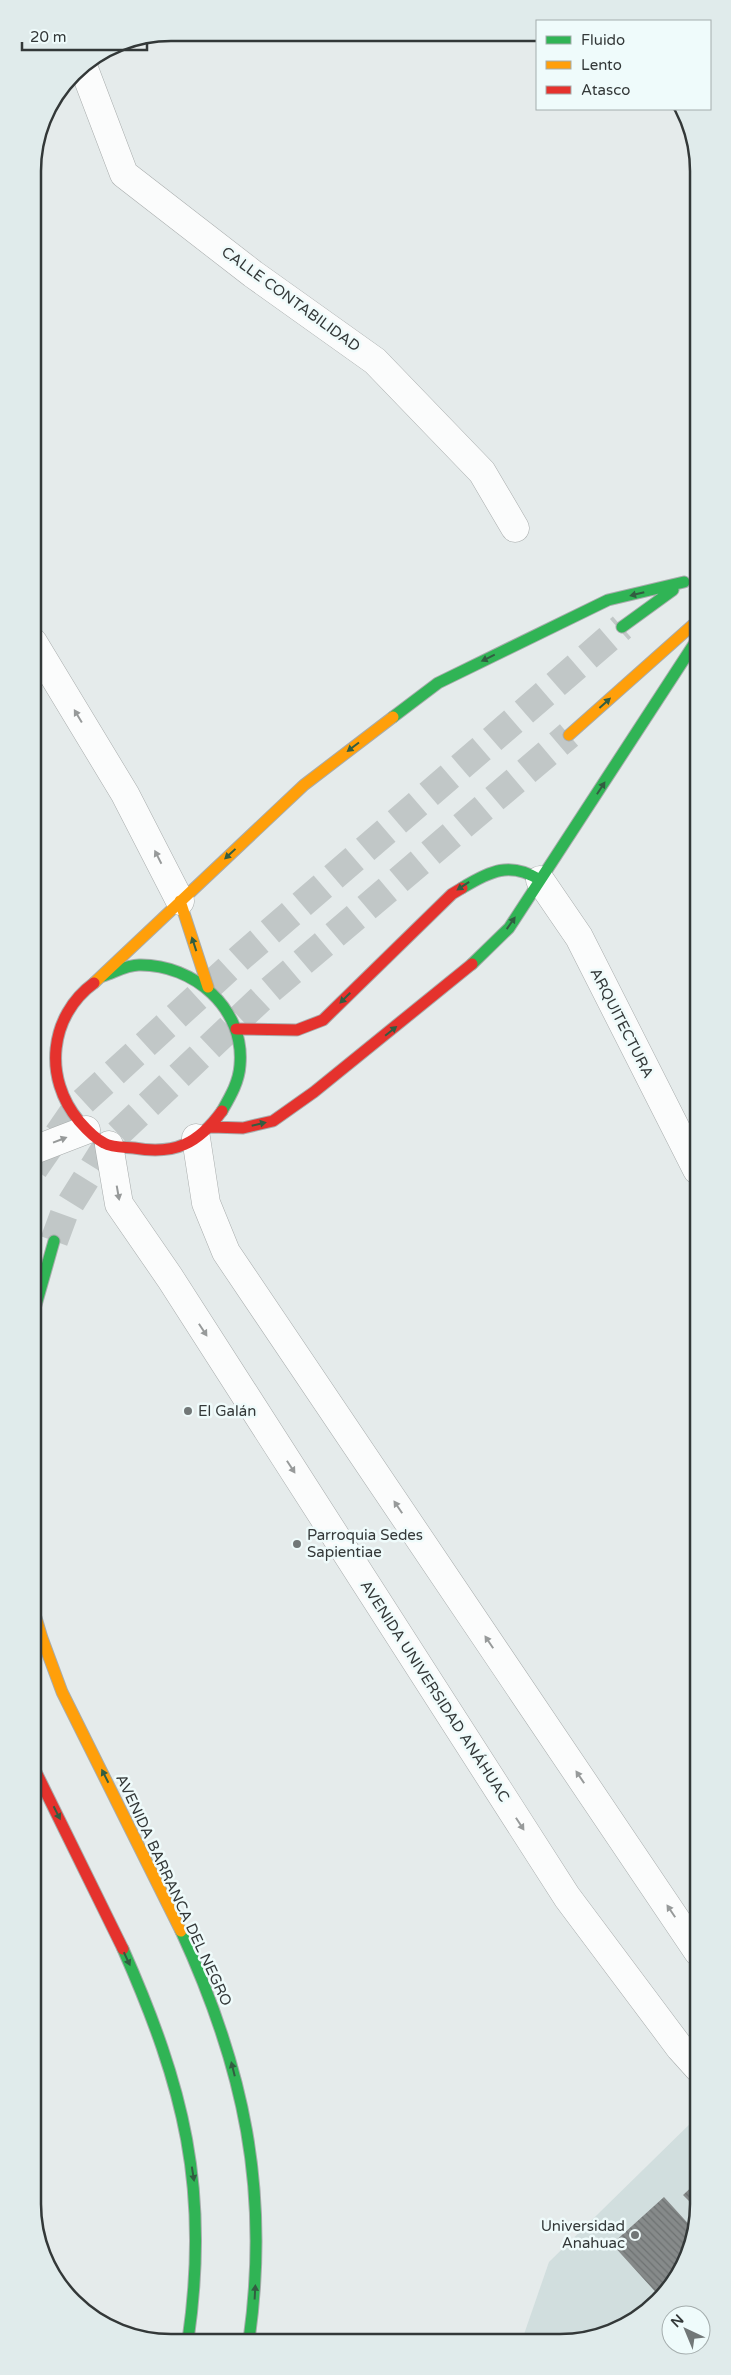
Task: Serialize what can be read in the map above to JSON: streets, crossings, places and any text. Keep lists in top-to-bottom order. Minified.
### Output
{"streets":{"street":["CALLE CONTABILIDAD","ARQUITECTURA","AVENIDA UNIVERSIDAD ANÁHUAC","AVENIDA BARRANCA DEL NEGRO"]},"places":["El Galán","Parroquia Sedes Sapientiae","Universidad Anahuac"],"legend":["Fluido","Lento","Atasco"],"scale_bar":"20 m","north":"top left"}
